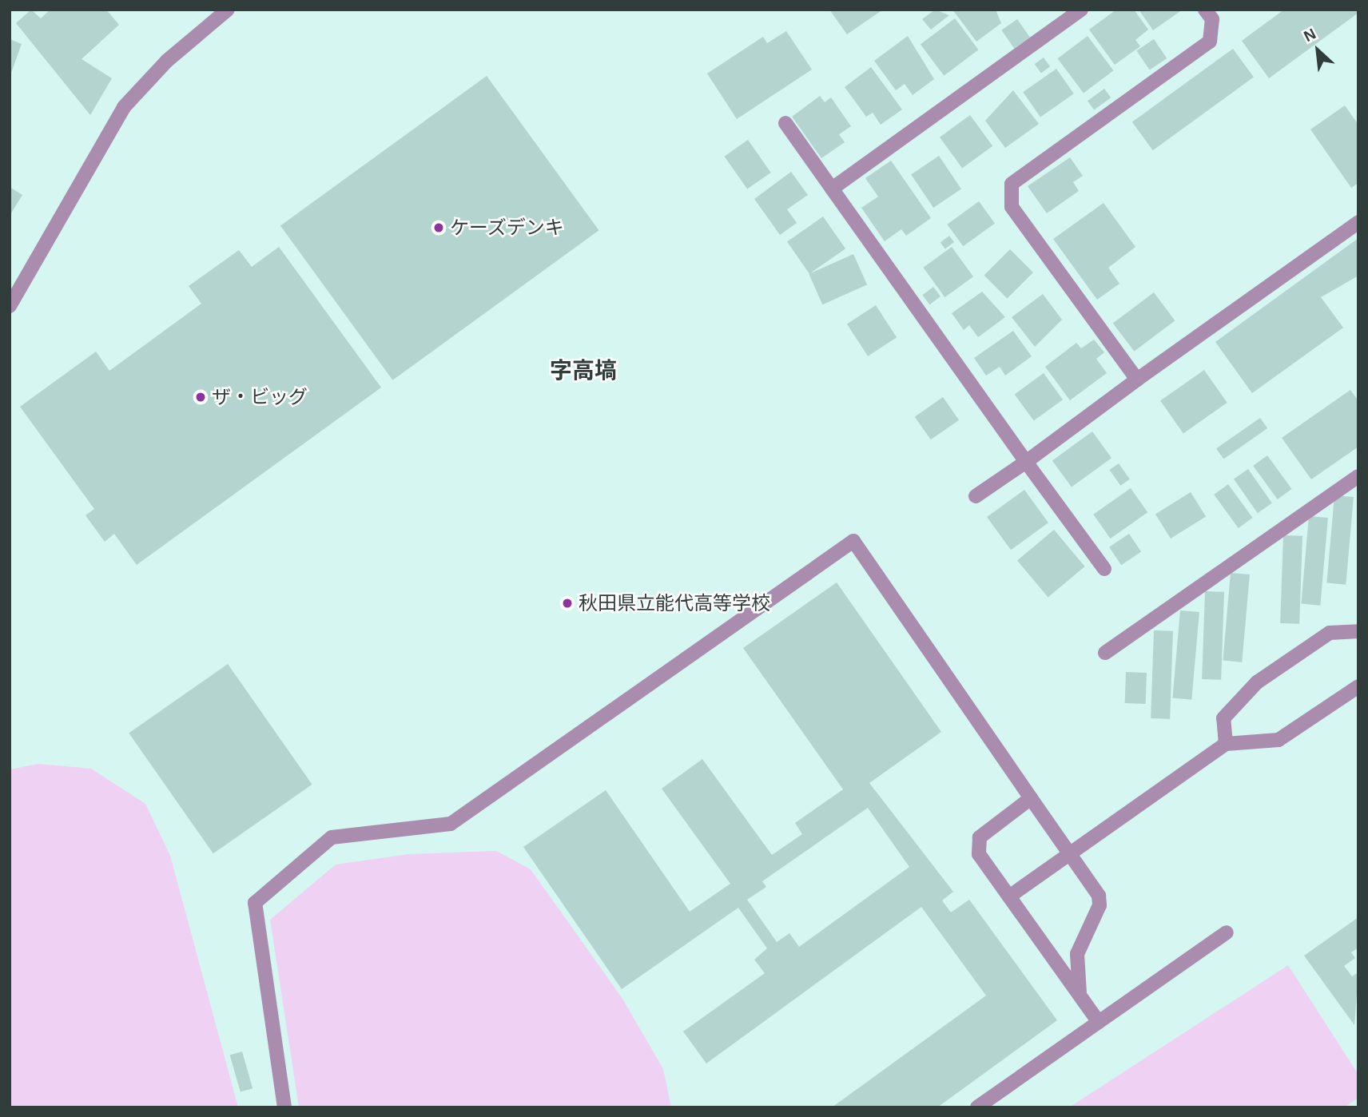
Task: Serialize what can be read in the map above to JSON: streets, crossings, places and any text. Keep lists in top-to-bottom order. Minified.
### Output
{"districts":["字高塙"],"places":["ケーズデンキ","ザ・ビッグ","秋田県立能代高等学校"],"north":"top left"}
